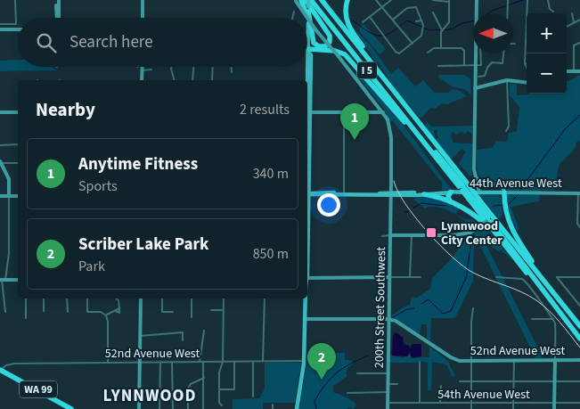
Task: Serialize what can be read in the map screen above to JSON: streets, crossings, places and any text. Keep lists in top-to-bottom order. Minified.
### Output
{"streets":{"highway":["I 5","WA 99"],"main road":["44th Avenue West"],"street":["200th Street Southwest","52nd Avenue West","54th Avenue West"]},"crossings":[["I 5","44th Avenue West"],["44th Avenue West","200th Street Southwest"],["200th Street Southwest","52nd Avenue West"],["200th Street Southwest","54th Avenue West"],["52nd Avenue West","WA 99"]],"districts":["LYNNWOOD"],"places":{"transit":["Lynnwood City Center"]},"north":"left","page":{"map_buttons":["+","−"],"search":"Search here","heading":["Nearby","2 results"],"pins":["1","2"],"list":[{"mark":"1","name":"Anytime Fitness","note":"Sports","value":"340 m"},{"mark":"2","name":"Scriber Lake Park","note":"Park","value":"850 m"}]}}
